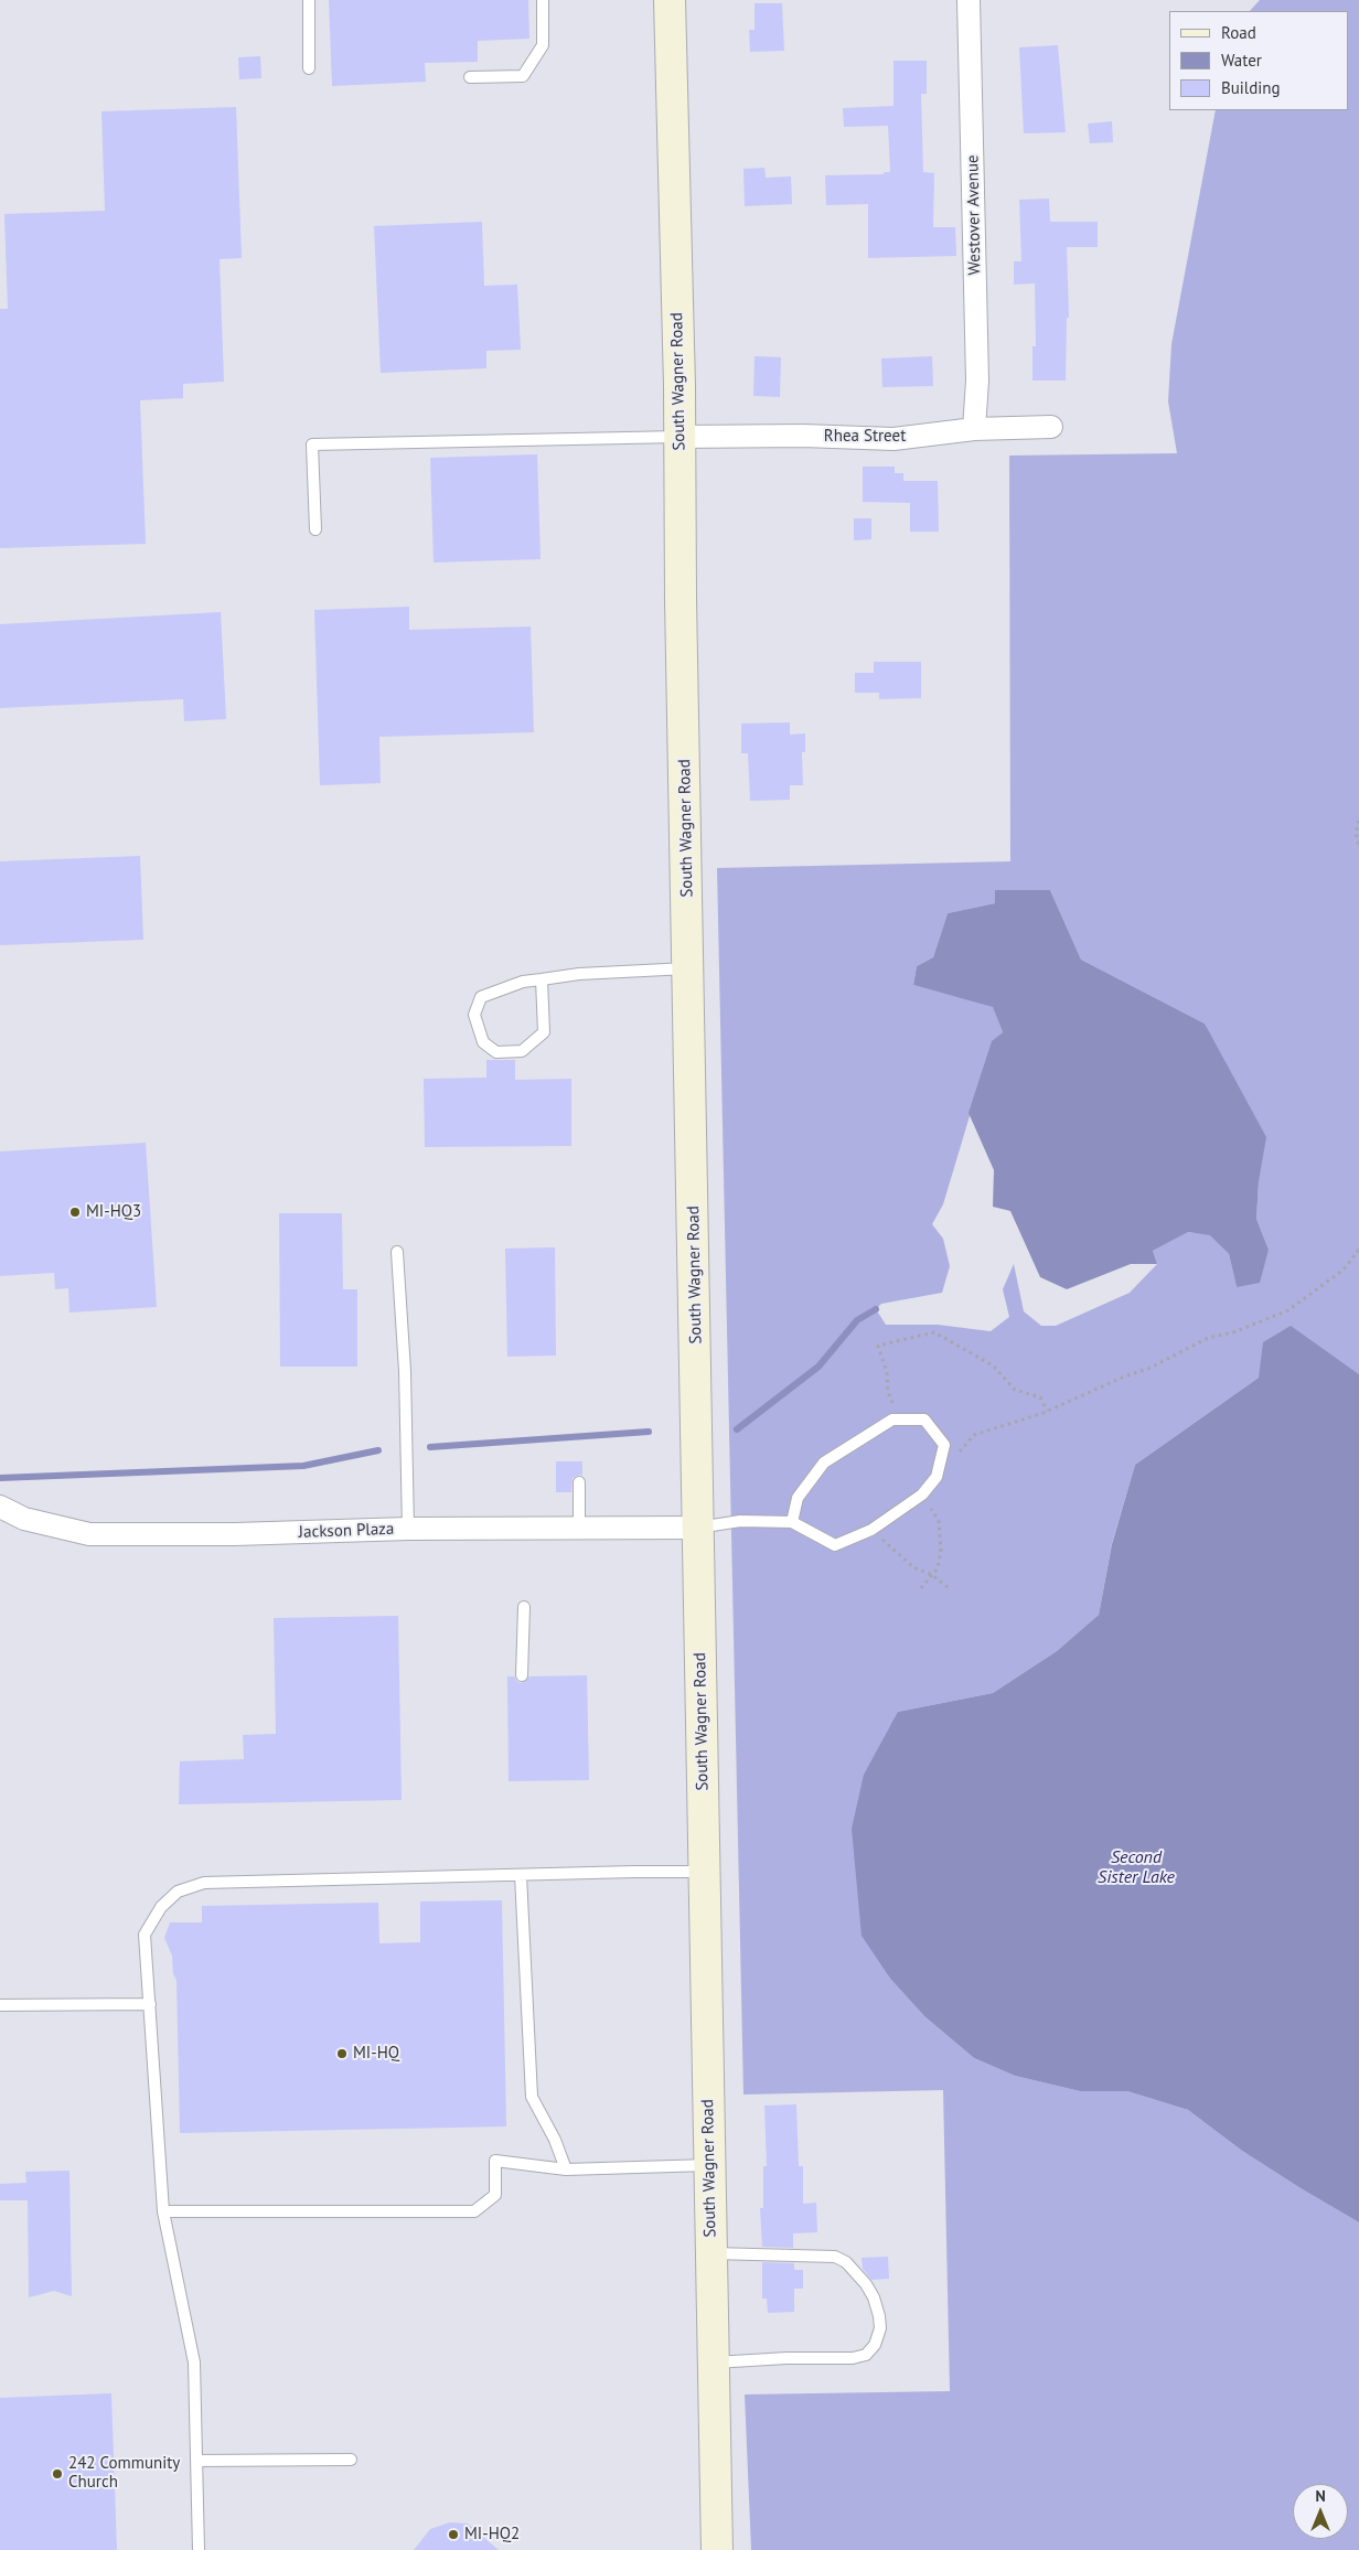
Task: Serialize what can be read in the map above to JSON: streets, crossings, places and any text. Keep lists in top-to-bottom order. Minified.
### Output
{"streets":{"main road":["South Wagner Road"],"street":["Westover Avenue","Rhea Street","Jackson Plaza"]},"crossings":[["Westover Avenue","Rhea Street"],["South Wagner Road","Rhea Street"],["South Wagner Road","Jackson Plaza"]],"water":["Second Sister Lake"],"places":["MI-HQ3","MI-HQ","242 Community Church","MI-HQ2"],"legend":["Road","Water","Building"],"north":"top"}
